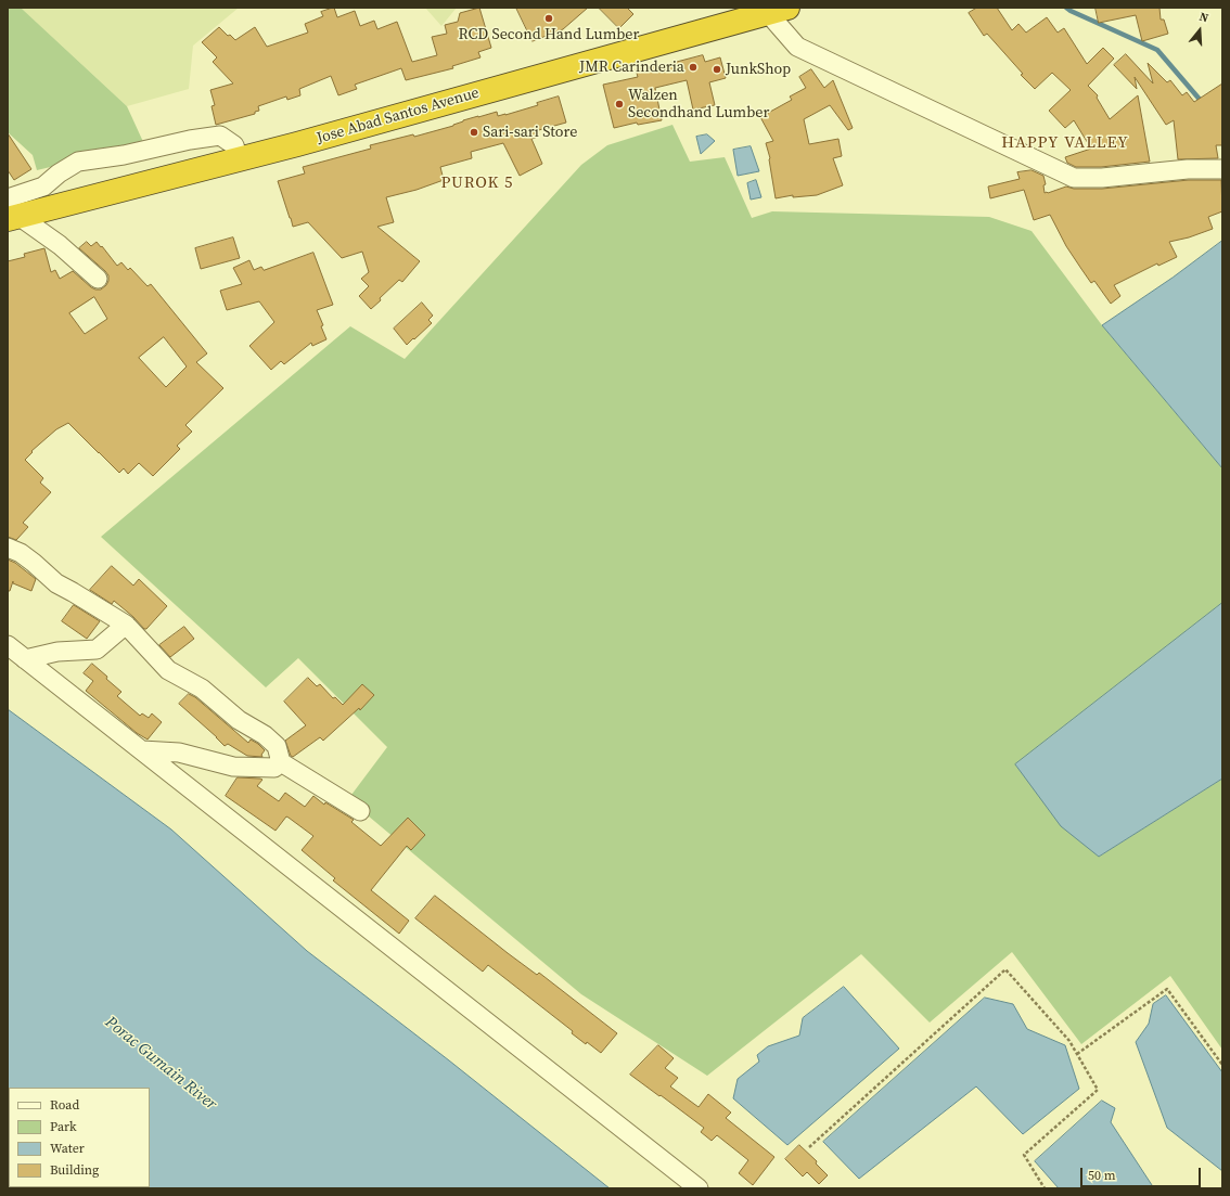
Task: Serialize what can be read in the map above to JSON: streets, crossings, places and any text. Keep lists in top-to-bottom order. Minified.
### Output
{"streets":{"highway":["Jose Abad Santos Avenue"]},"districts":["HAPPY VALLEY","PUROK 5"],"water":["Porac Gumain River"],"places":["RCD Second Hand Lumber","JMR Carinderia","JunkShop","Walzen Secondhand Lumber","Sari-sari Store"],"legend":["Road","Park","Water","Building"],"scale_bar":"50 m","north":"top"}
